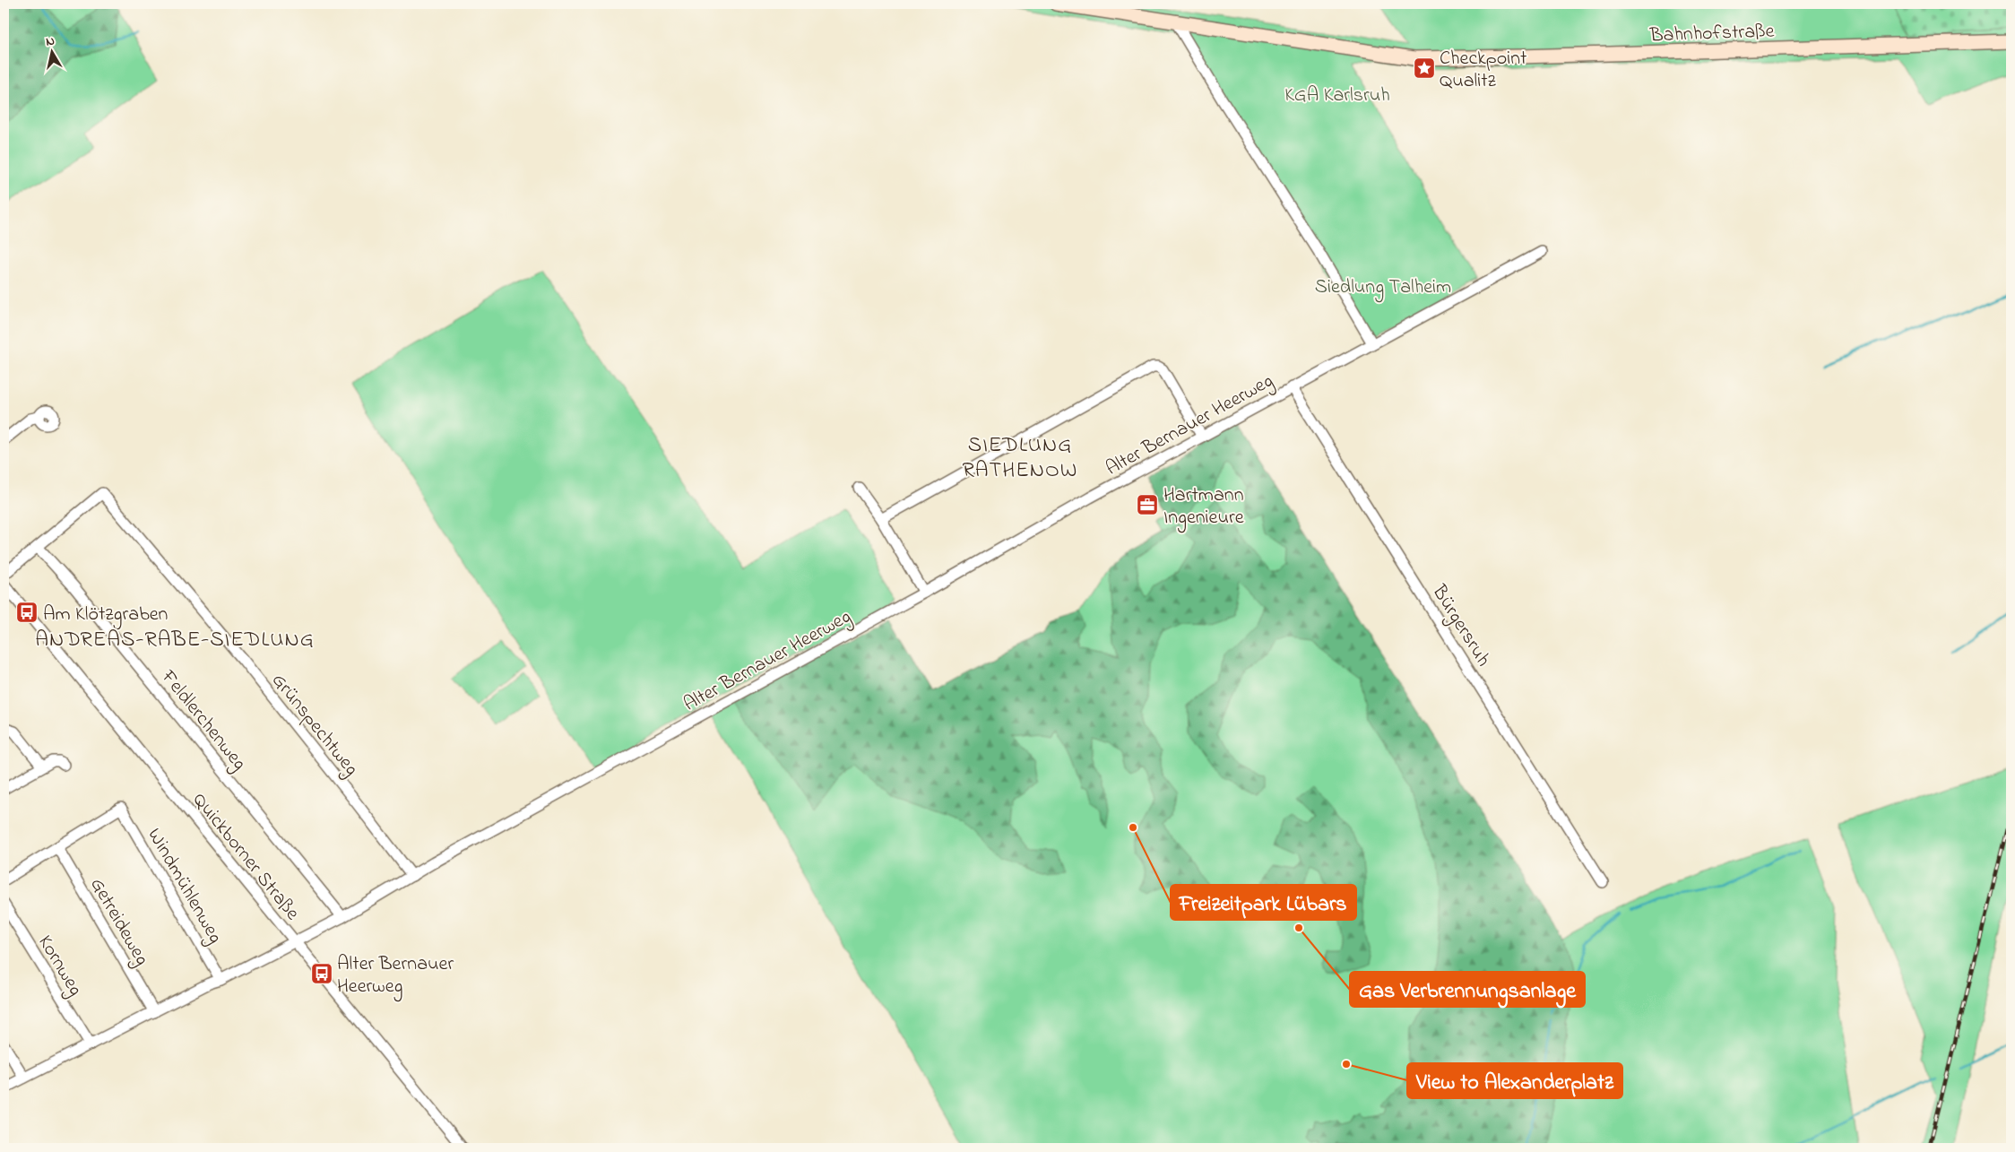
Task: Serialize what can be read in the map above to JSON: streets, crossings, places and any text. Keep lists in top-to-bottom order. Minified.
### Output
{"streets":{"street":["Bahnhofstraße","Alter Bernauer Heerweg","Bürgersruh","Feldlerchenweg","Grünspechtweg","Quickborner Straße","Windmühlenweg","Getreideweg","Kornweg"]},"crossings":[["Alter Bernauer Heerweg","Bürgersruh"],["Alter Bernauer Heerweg","Feldlerchenweg"],["Alter Bernauer Heerweg","Grünspechtweg"],["Alter Bernauer Heerweg","Quickborner Straße"],["Alter Bernauer Heerweg","Windmühlenweg"],["Alter Bernauer Heerweg","Getreideweg"],["Alter Bernauer Heerweg","Kornweg"],["Feldlerchenweg","Grünspechtweg"],["Windmühlenweg","Getreideweg"]],"districts":["SIEDLUNG RATHENOW","ANDREAS-RABE-SIEDLUNG"],"parks":["KGA Karlsruh","Siedlung Talheim"],"places":{"place":["Checkpoint Qualitz"],"office":["Hartmann Ingenieure"],"bus stop":["Am Klötzgraben","Alter Bernauer Heerweg"],"other":["Freizeitpark Lübars","Gas Verbrennungsanlage","View to Alexanderplatz"]},"north":"top"}
